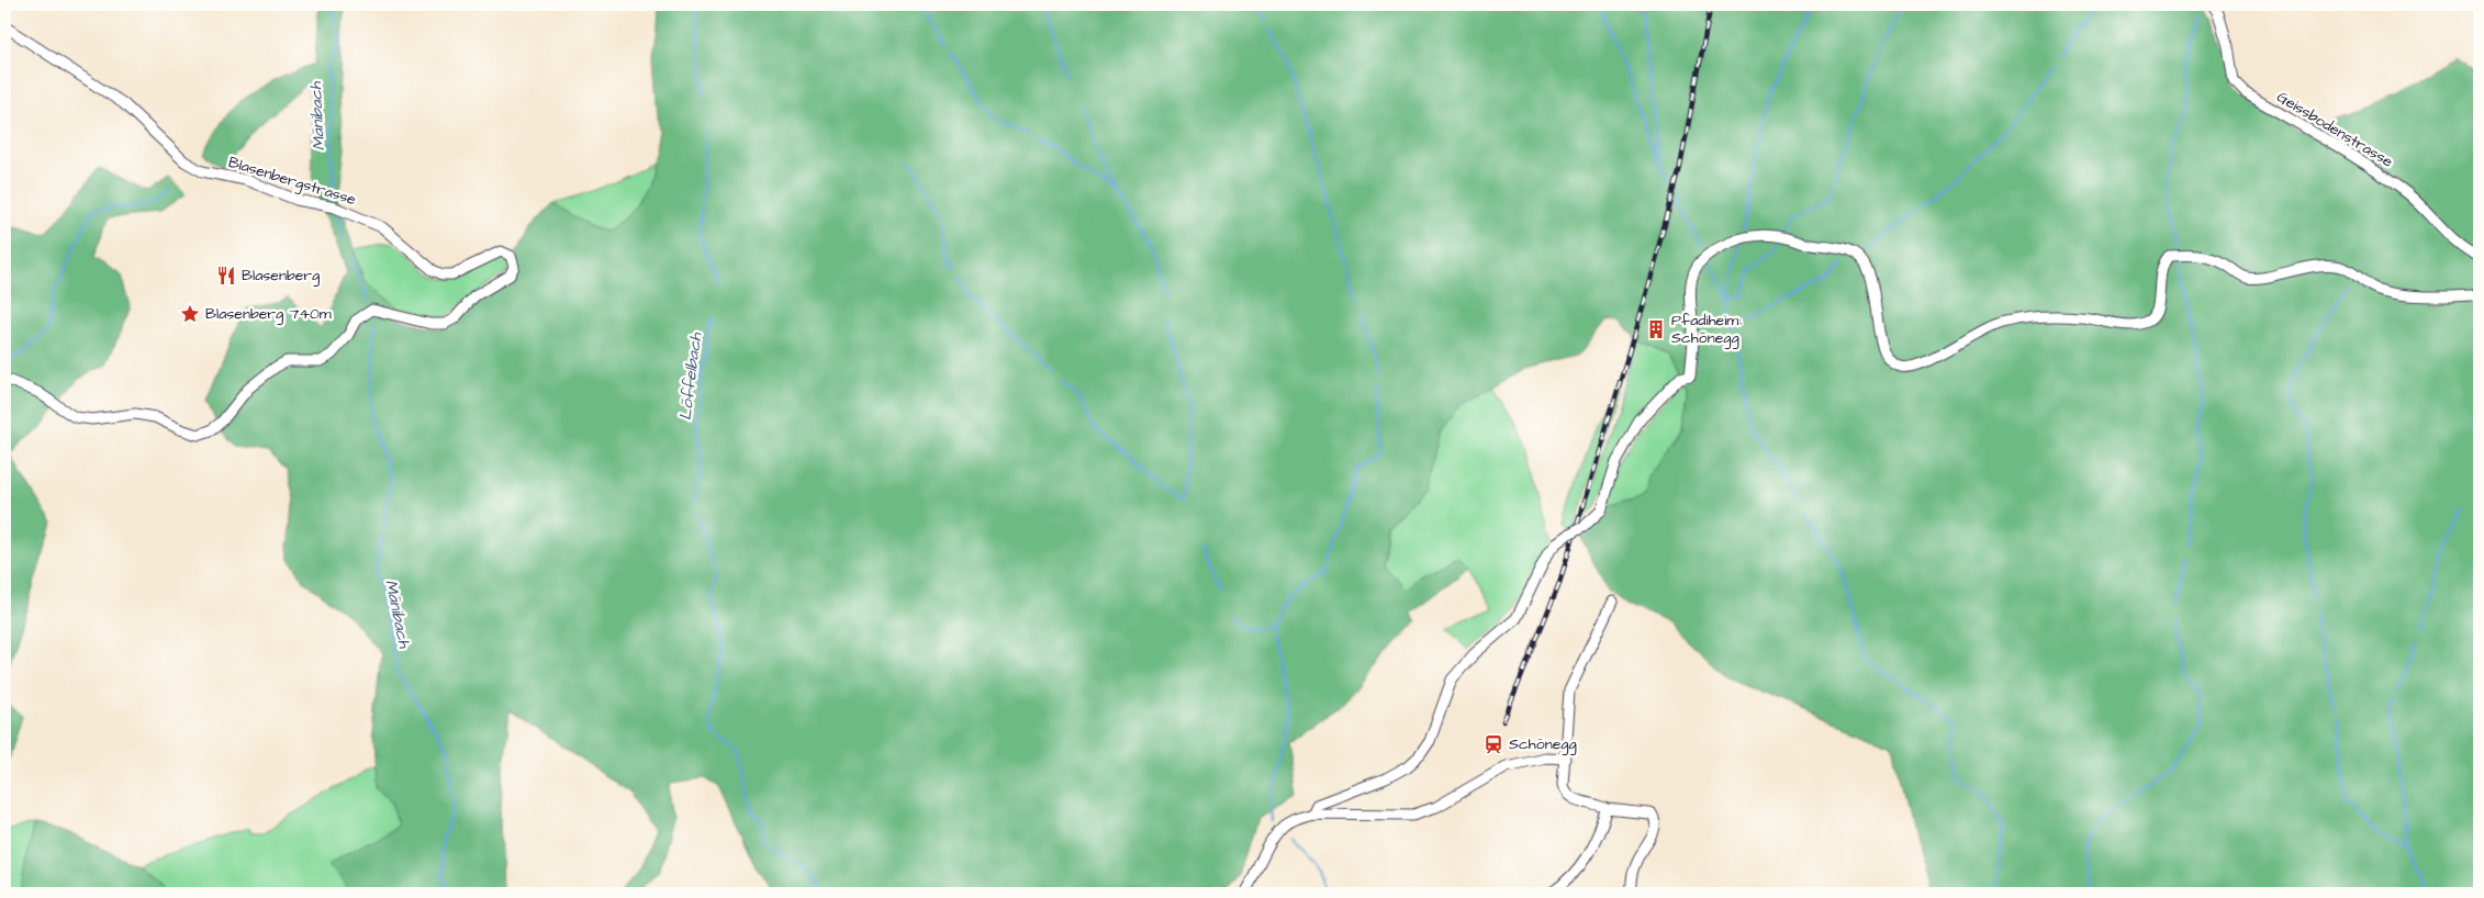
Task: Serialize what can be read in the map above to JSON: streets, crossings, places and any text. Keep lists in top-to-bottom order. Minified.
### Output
{"streets":{"street":["Geissbodenstrasse","Blasenbergstrasse"]},"water":["Mänibach","Löffelbach"],"places":{"restaurant":["Blasenberg"],"place":["Blasenberg 740m"],"building":["Pfadiheim: Schönegg"],"station":["Schönegg"]}}
